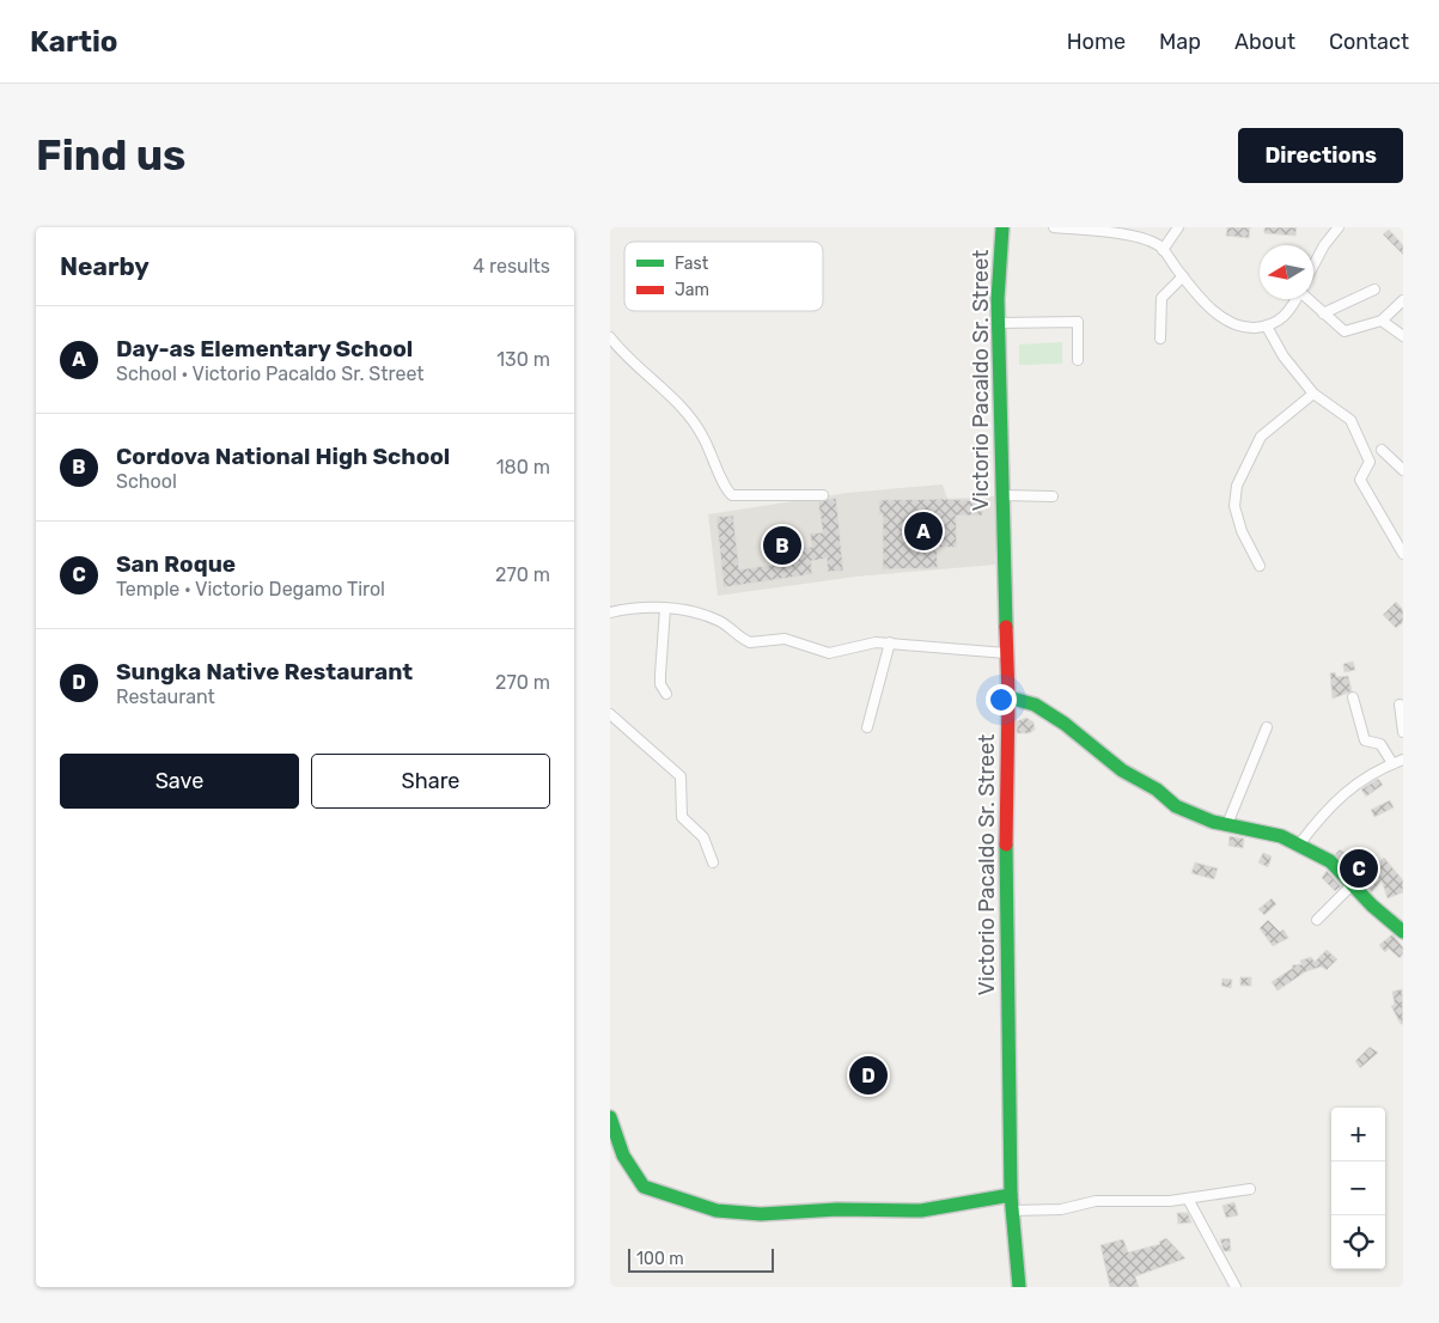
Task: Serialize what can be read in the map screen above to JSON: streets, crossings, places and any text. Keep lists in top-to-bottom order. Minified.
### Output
{"streets":{"street":["Victorio Pacaldo Sr. Street"]},"legend":["Fast","Jam"],"scale_bar":"100 m","north":"left","page":{"header":"Kartio","nav":["Home","Map","About","Contact"],"buttons":["Directions",["Save","Share"]],"title":"Find us","heading":["Nearby","4 results"],"list":[{"mark":"A","name":"Day-as Elementary School","note":"School · Victorio Pacaldo Sr. Street","value":"130 m"},{"mark":"B","name":"Cordova National High School","note":"School","value":"180 m"},{"mark":"C","name":"San Roque","note":"Temple · Victorio Degamo Tirol","value":"270 m"},{"mark":"D","name":"Sungka Native Restaurant","note":"Restaurant","value":"270 m"}],"pins":["A","B","C","D"],"map_buttons":["+","−"],"scale":"100 m"}}
